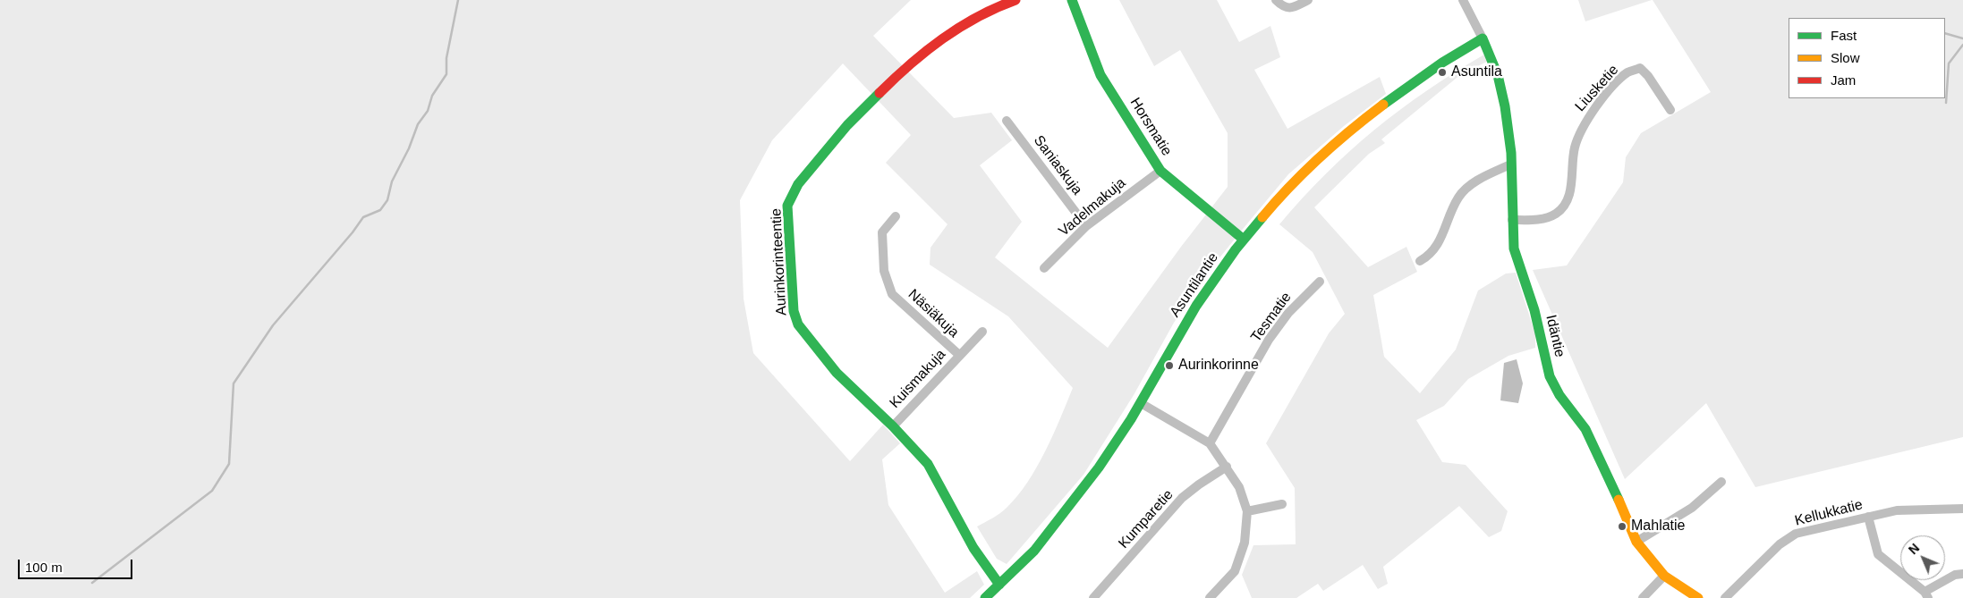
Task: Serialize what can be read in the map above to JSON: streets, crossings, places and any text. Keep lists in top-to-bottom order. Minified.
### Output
{"streets":{"street":["Liusketie","Horsmatie","Saniaskuja","Vadelmakuja","Aurinkorinteentie","Asuntilantie","Näsiäkuja","Tesmatie","Idäntie","Kuismakuja","Kellukkatie","Kumparetie"]},"crossings":[["Liusketie","Idäntie"],["Horsmatie","Vadelmakuja"],["Horsmatie","Asuntilantie"],["Saniaskuja","Vadelmakuja"],["Aurinkorinteentie","Asuntilantie"],["Aurinkorinteentie","Kuismakuja"],["Asuntilantie","Idäntie"],["Näsiäkuja","Kuismakuja"]],"places":["Asuntila","Aurinkorinne","Mahlatie"],"legend":["Fast","Slow","Jam"],"scale_bar":"100 m","north":"top left"}
